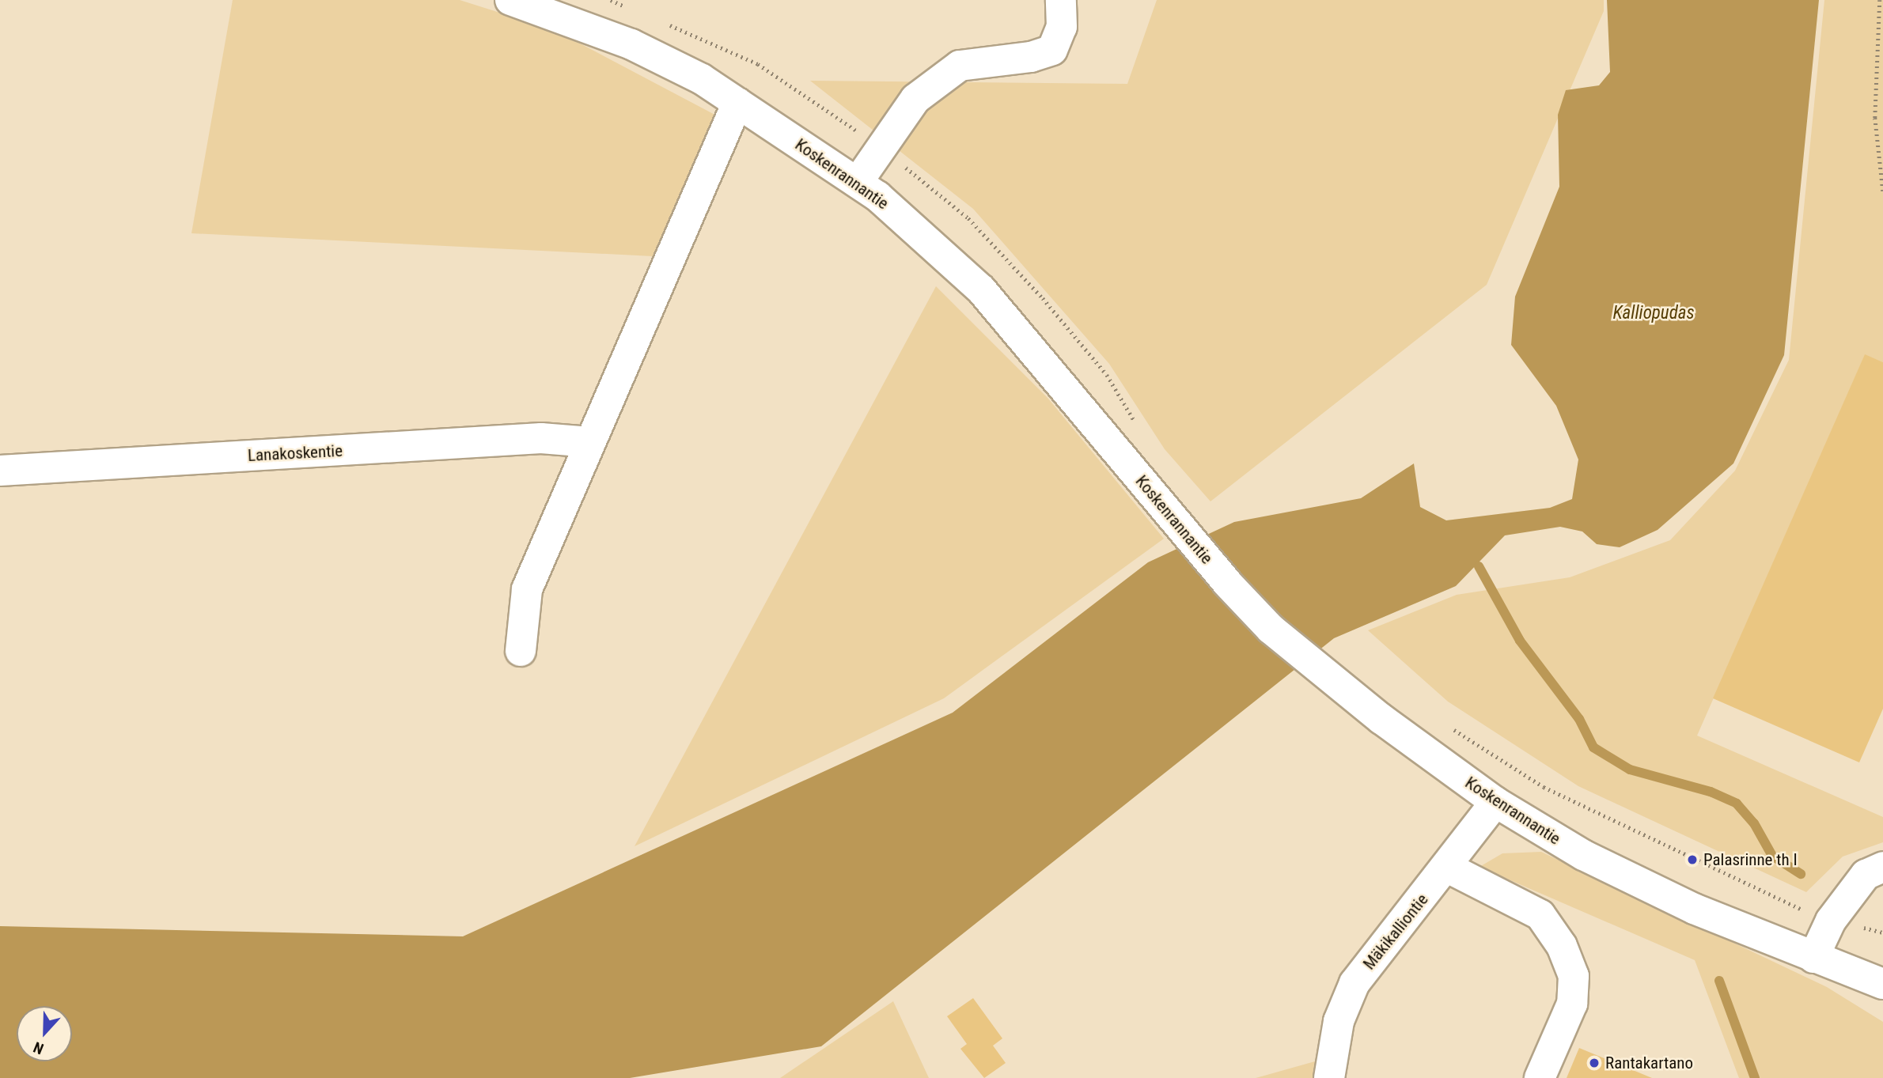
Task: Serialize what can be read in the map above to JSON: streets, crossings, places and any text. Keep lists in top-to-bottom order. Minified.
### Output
{"streets":{"street":["Koskenrannantie","Lanakoskentie","Mäkikalliontie"]},"crossings":[["Koskenrannantie","Mäkikalliontie"]],"water":["Kalliopudas"],"places":["Palasrinne th I","Rantakartano"],"north":"bottom"}
